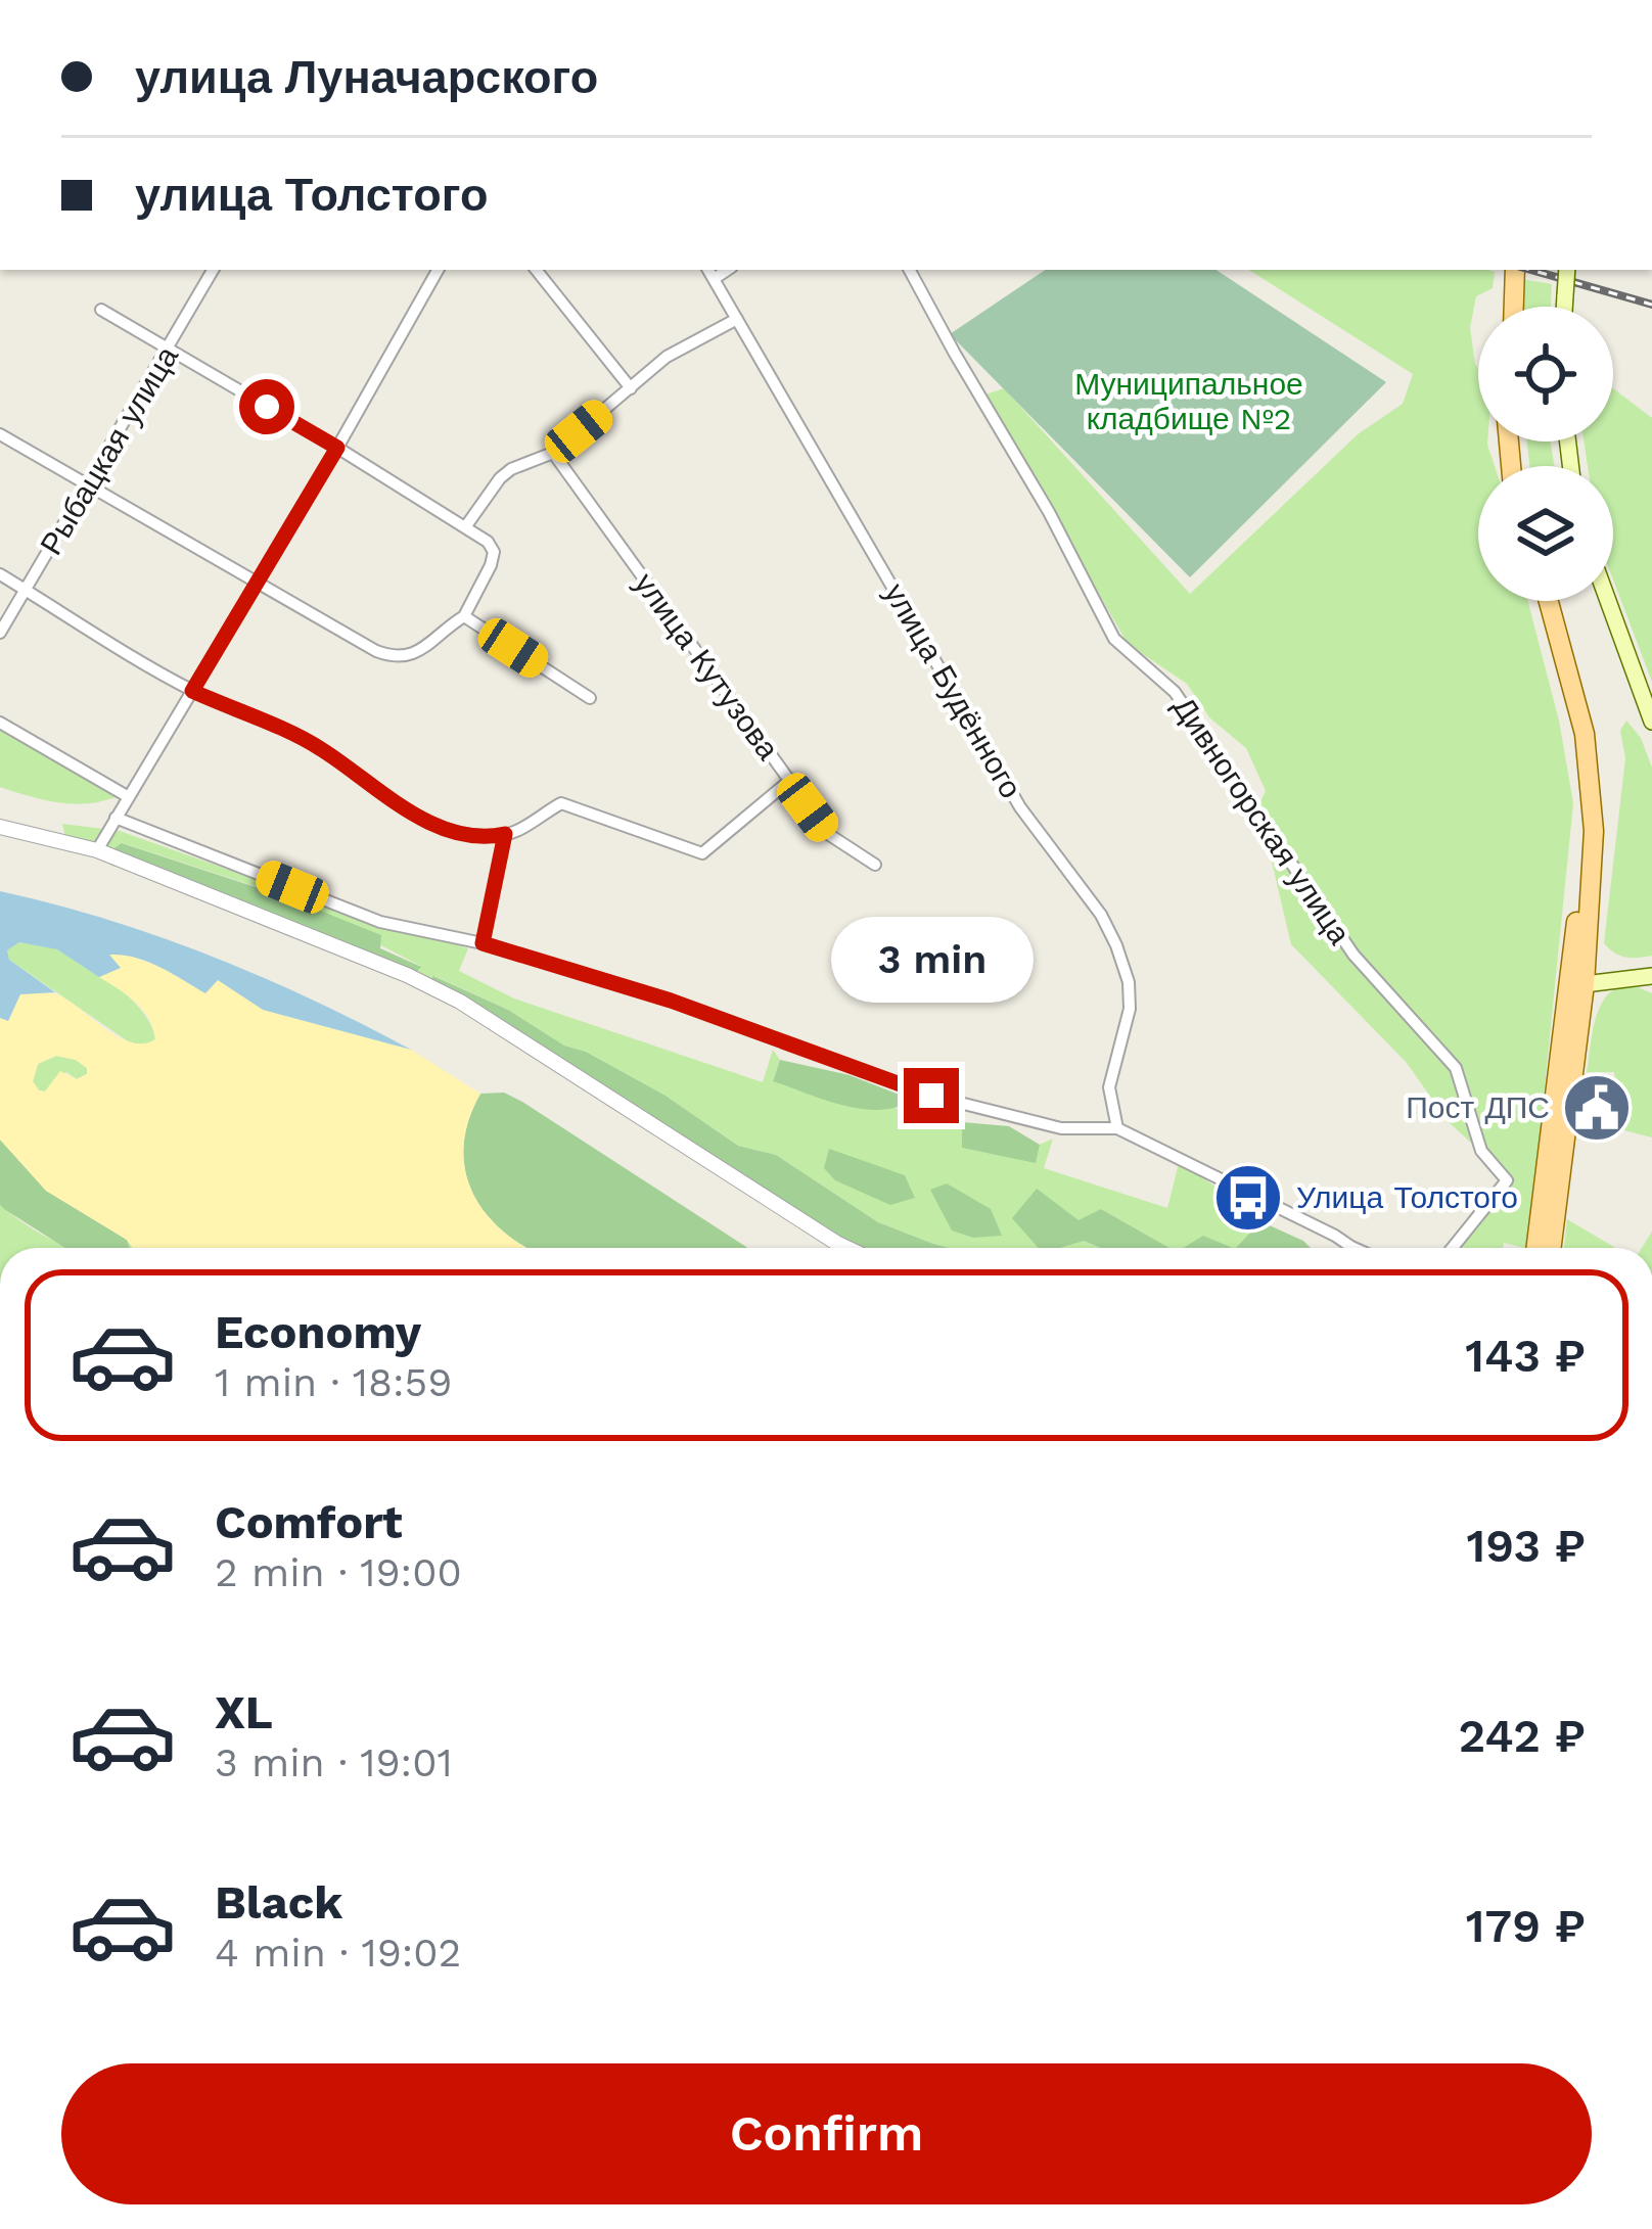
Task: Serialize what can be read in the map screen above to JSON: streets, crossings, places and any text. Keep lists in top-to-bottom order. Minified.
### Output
{"streets":{"street":["Рыбацкая улица","улица Кутузова","улица Будённого","Дивногорская улица"]},"parks":["Муниципальное кладбище №2"],"places":{"public building":["Пост ДПС"],"bus stop":["Улица Толстого"]},"page":{"banner":["улица Луначарского","улица Толстого"],"bubble":"3 min","list":[{"name":"Economy","note":"1 min · 18:59","value":"143 ₽"},{"name":"Comfort","note":"2 min · 19:00","value":"193 ₽"},{"name":"XL","note":"3 min · 19:01","value":"242 ₽"},{"name":"Black","note":"4 min · 19:02","value":"179 ₽"}],"buttons":"Confirm"}}
